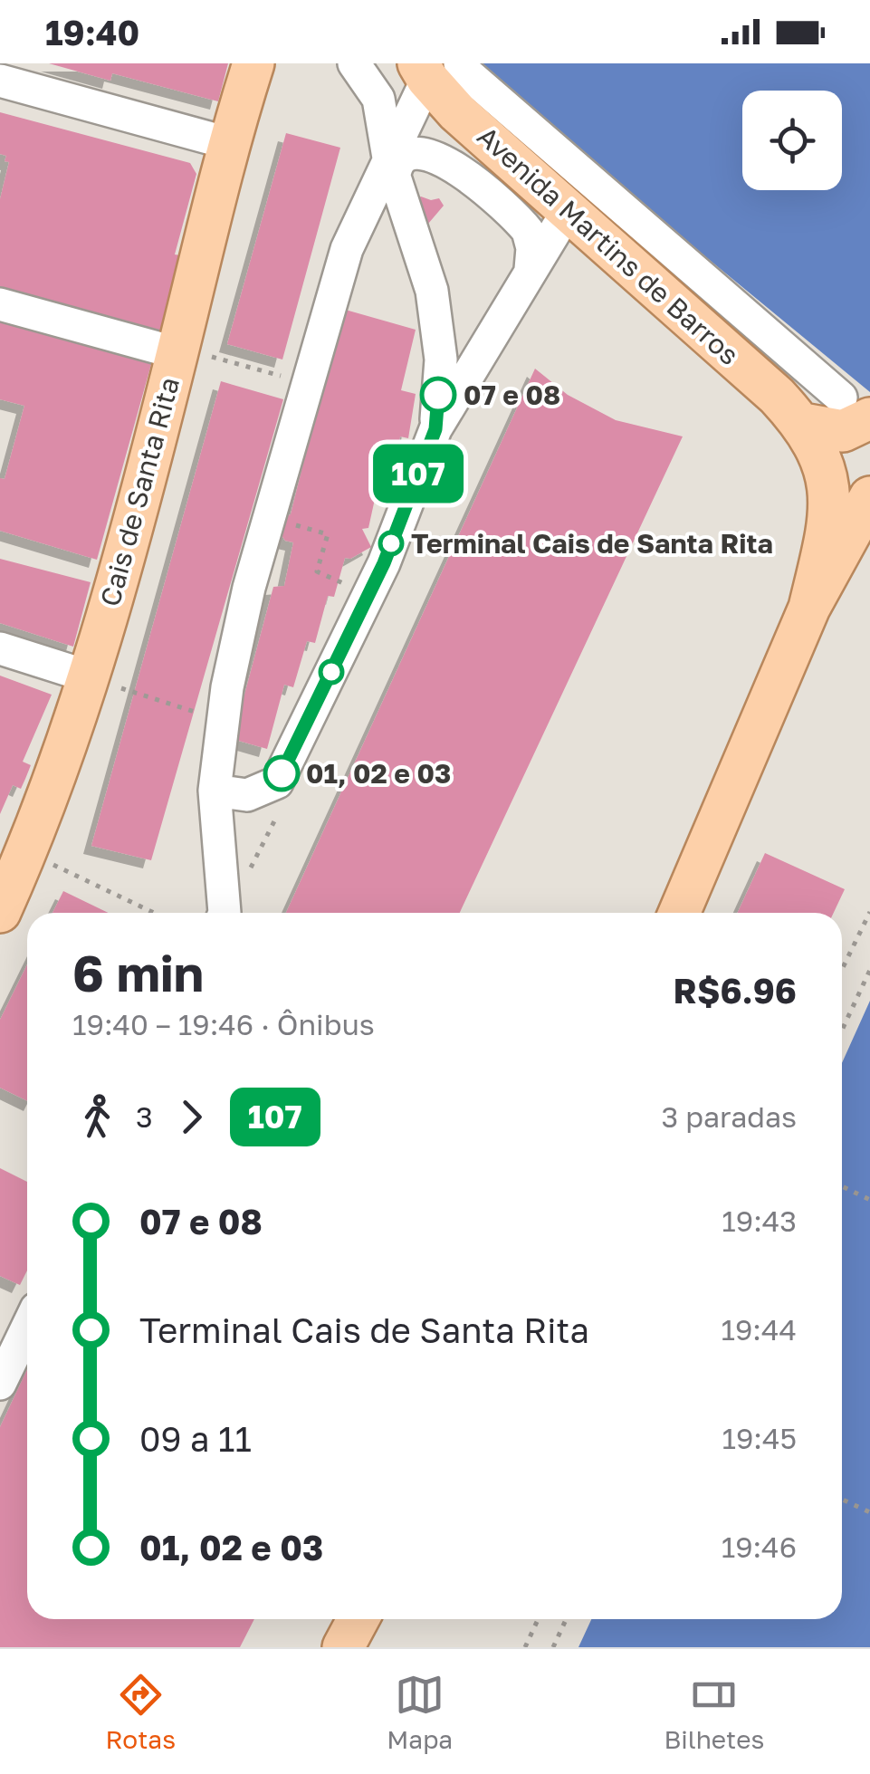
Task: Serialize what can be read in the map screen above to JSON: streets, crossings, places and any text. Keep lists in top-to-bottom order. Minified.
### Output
{"streets":{"main road":["Avenida Martins de Barros","Cais de Santa Rita"]},"places":["07 e 08","Terminal Cais de Santa Rita","01, 02 e 03"],"lines":["bus line 107"],"page":{"status":"19:40","on_map":"107","heading":["6 min","19:40 – 19:46 · Ônibus","R$6.96"],"legs":["3","107","3 paradas"],"list":[{"name":"07 e 08","value":"19:43"},{"name":"Terminal Cais de Santa Rita","value":"19:44"},{"name":"09 a 11","value":"19:45"},{"name":"01, 02 e 03","value":"19:46"}],"tabs":["Rotas","Mapa","Bilhetes"]}}
